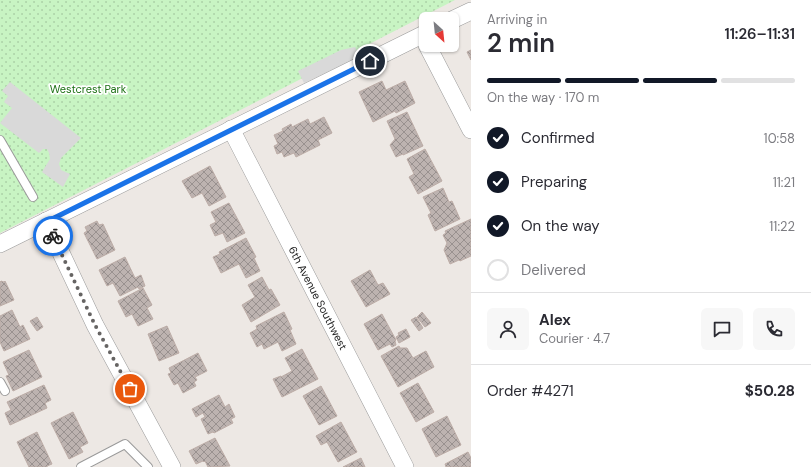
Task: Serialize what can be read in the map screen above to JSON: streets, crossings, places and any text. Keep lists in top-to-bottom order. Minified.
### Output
{"streets":{"street":["6th Avenue Southwest"]},"parks":["Westcrest Park"],"north":"bottom right","page":{"heading":["2 min","Arriving in","11:26–11:31"],"panel":["Alex","Courier · 4.7","Order #4271","$50.28"],"bar":"On the way · 170 m","list":[["Confirmed","10:58"],["Preparing","11:21"],["On the way","11:22"],"Delivered"]}}
